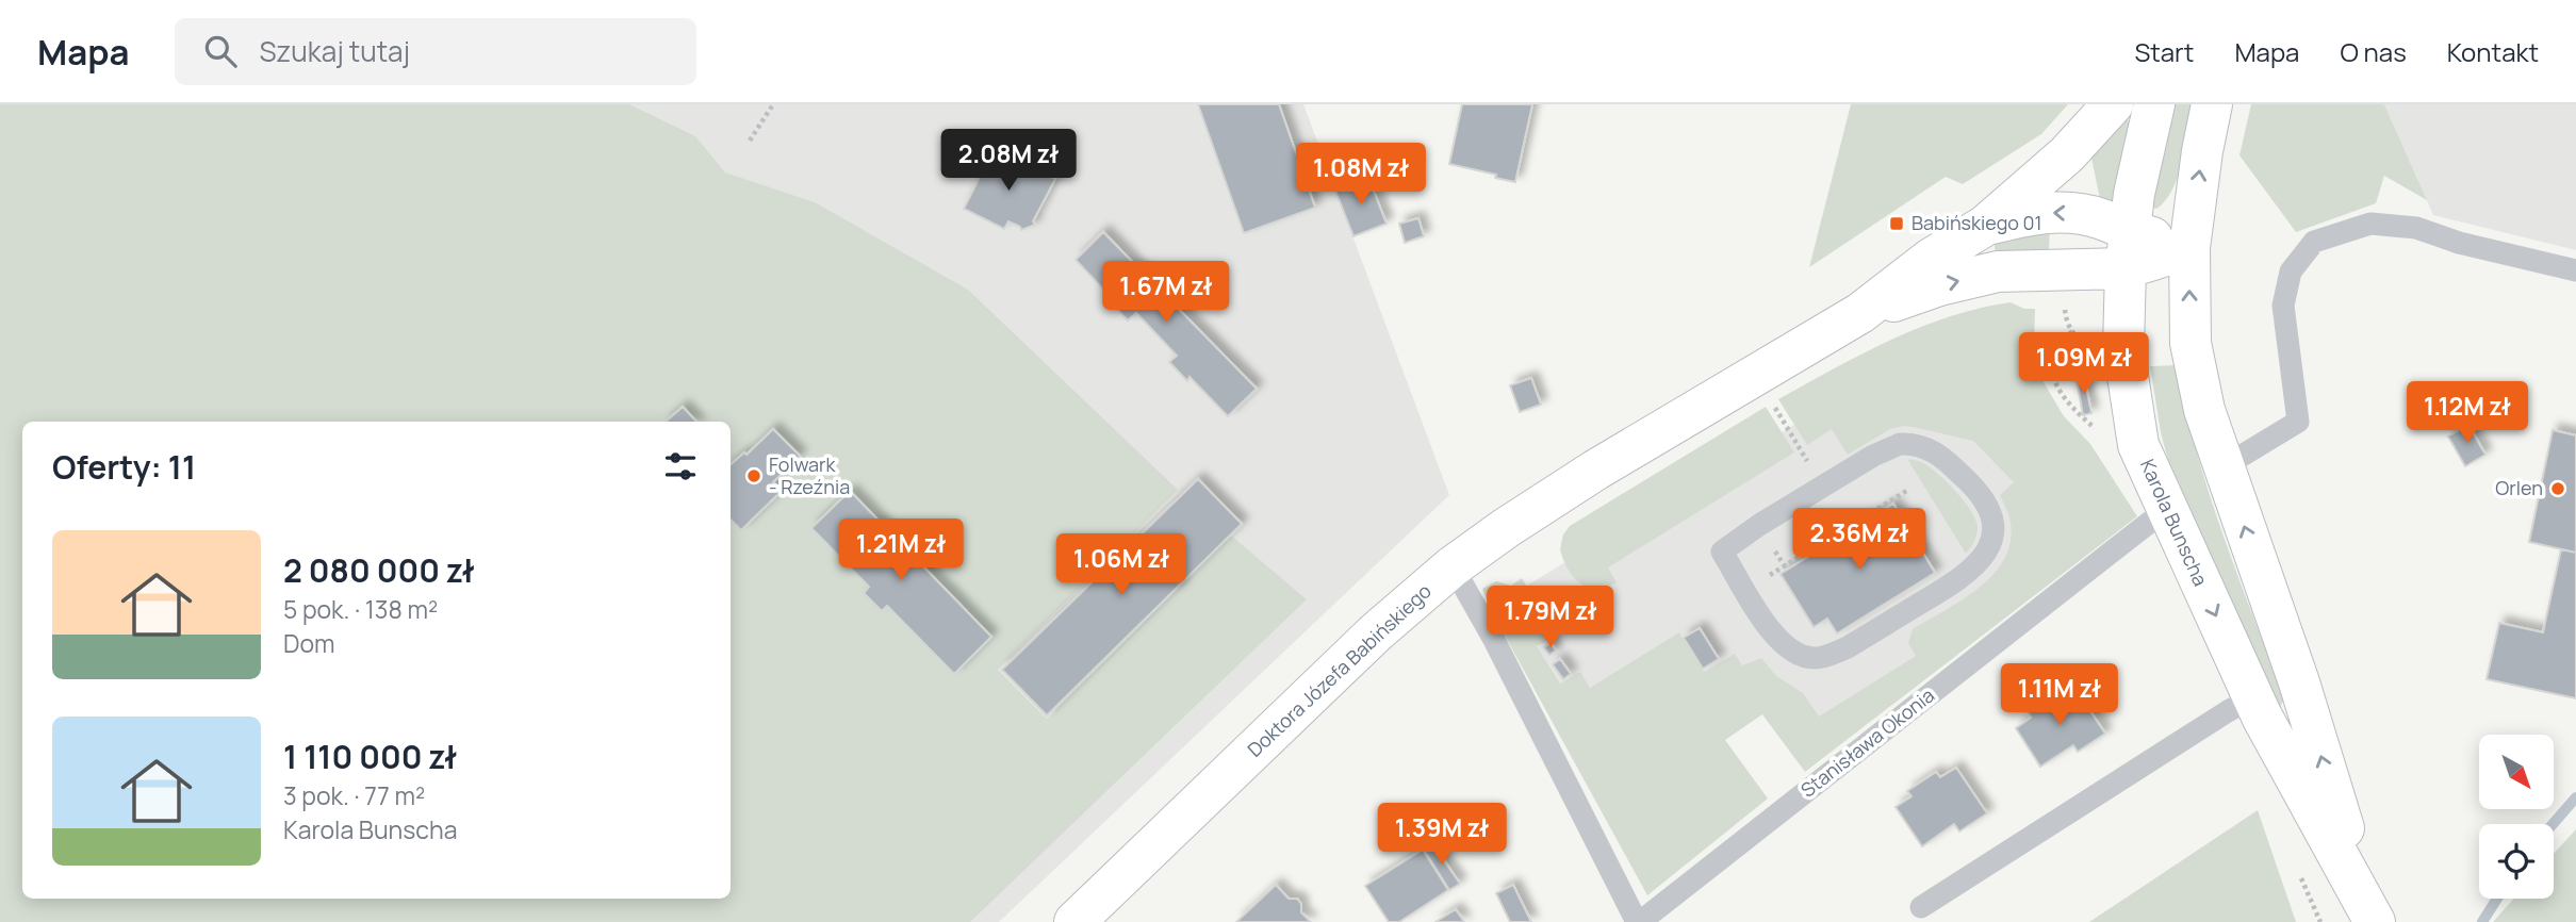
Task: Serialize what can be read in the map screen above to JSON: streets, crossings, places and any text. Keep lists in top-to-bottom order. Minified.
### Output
{"streets":{"street":["Karola Bunscha","Doktora Józefa Babińskiego"],"lane":["Stanisława Okonia"]},"crossings":[["Karola Bunscha","Doktora Józefa Babińskiego"],["Karola Bunscha","Stanisława Okonia"]],"places":{"transit":["Babińskiego 01"],"other":["Folwark - Rzeźnia","Orlen"]},"north":"bottom right","page":{"header":"Mapa","search":"Szukaj tutaj","nav":["Start","Mapa","O nas","Kontakt"],"price":["2.08M zł","1.08M zł","1.67M zł","1.09M zł","1.12M zł","2.36M zł","1.21M zł","1.06M zł","1.79M zł","1.11M zł","1.39M zł"],"heading":"Oferty: 11","list":[{"name":"2 080 000 zł","note":"5 pok. · 138 m² · Dom"},{"name":"1 110 000 zł","note":"3 pok. · 77 m² · Karola Bunscha"}]}}
